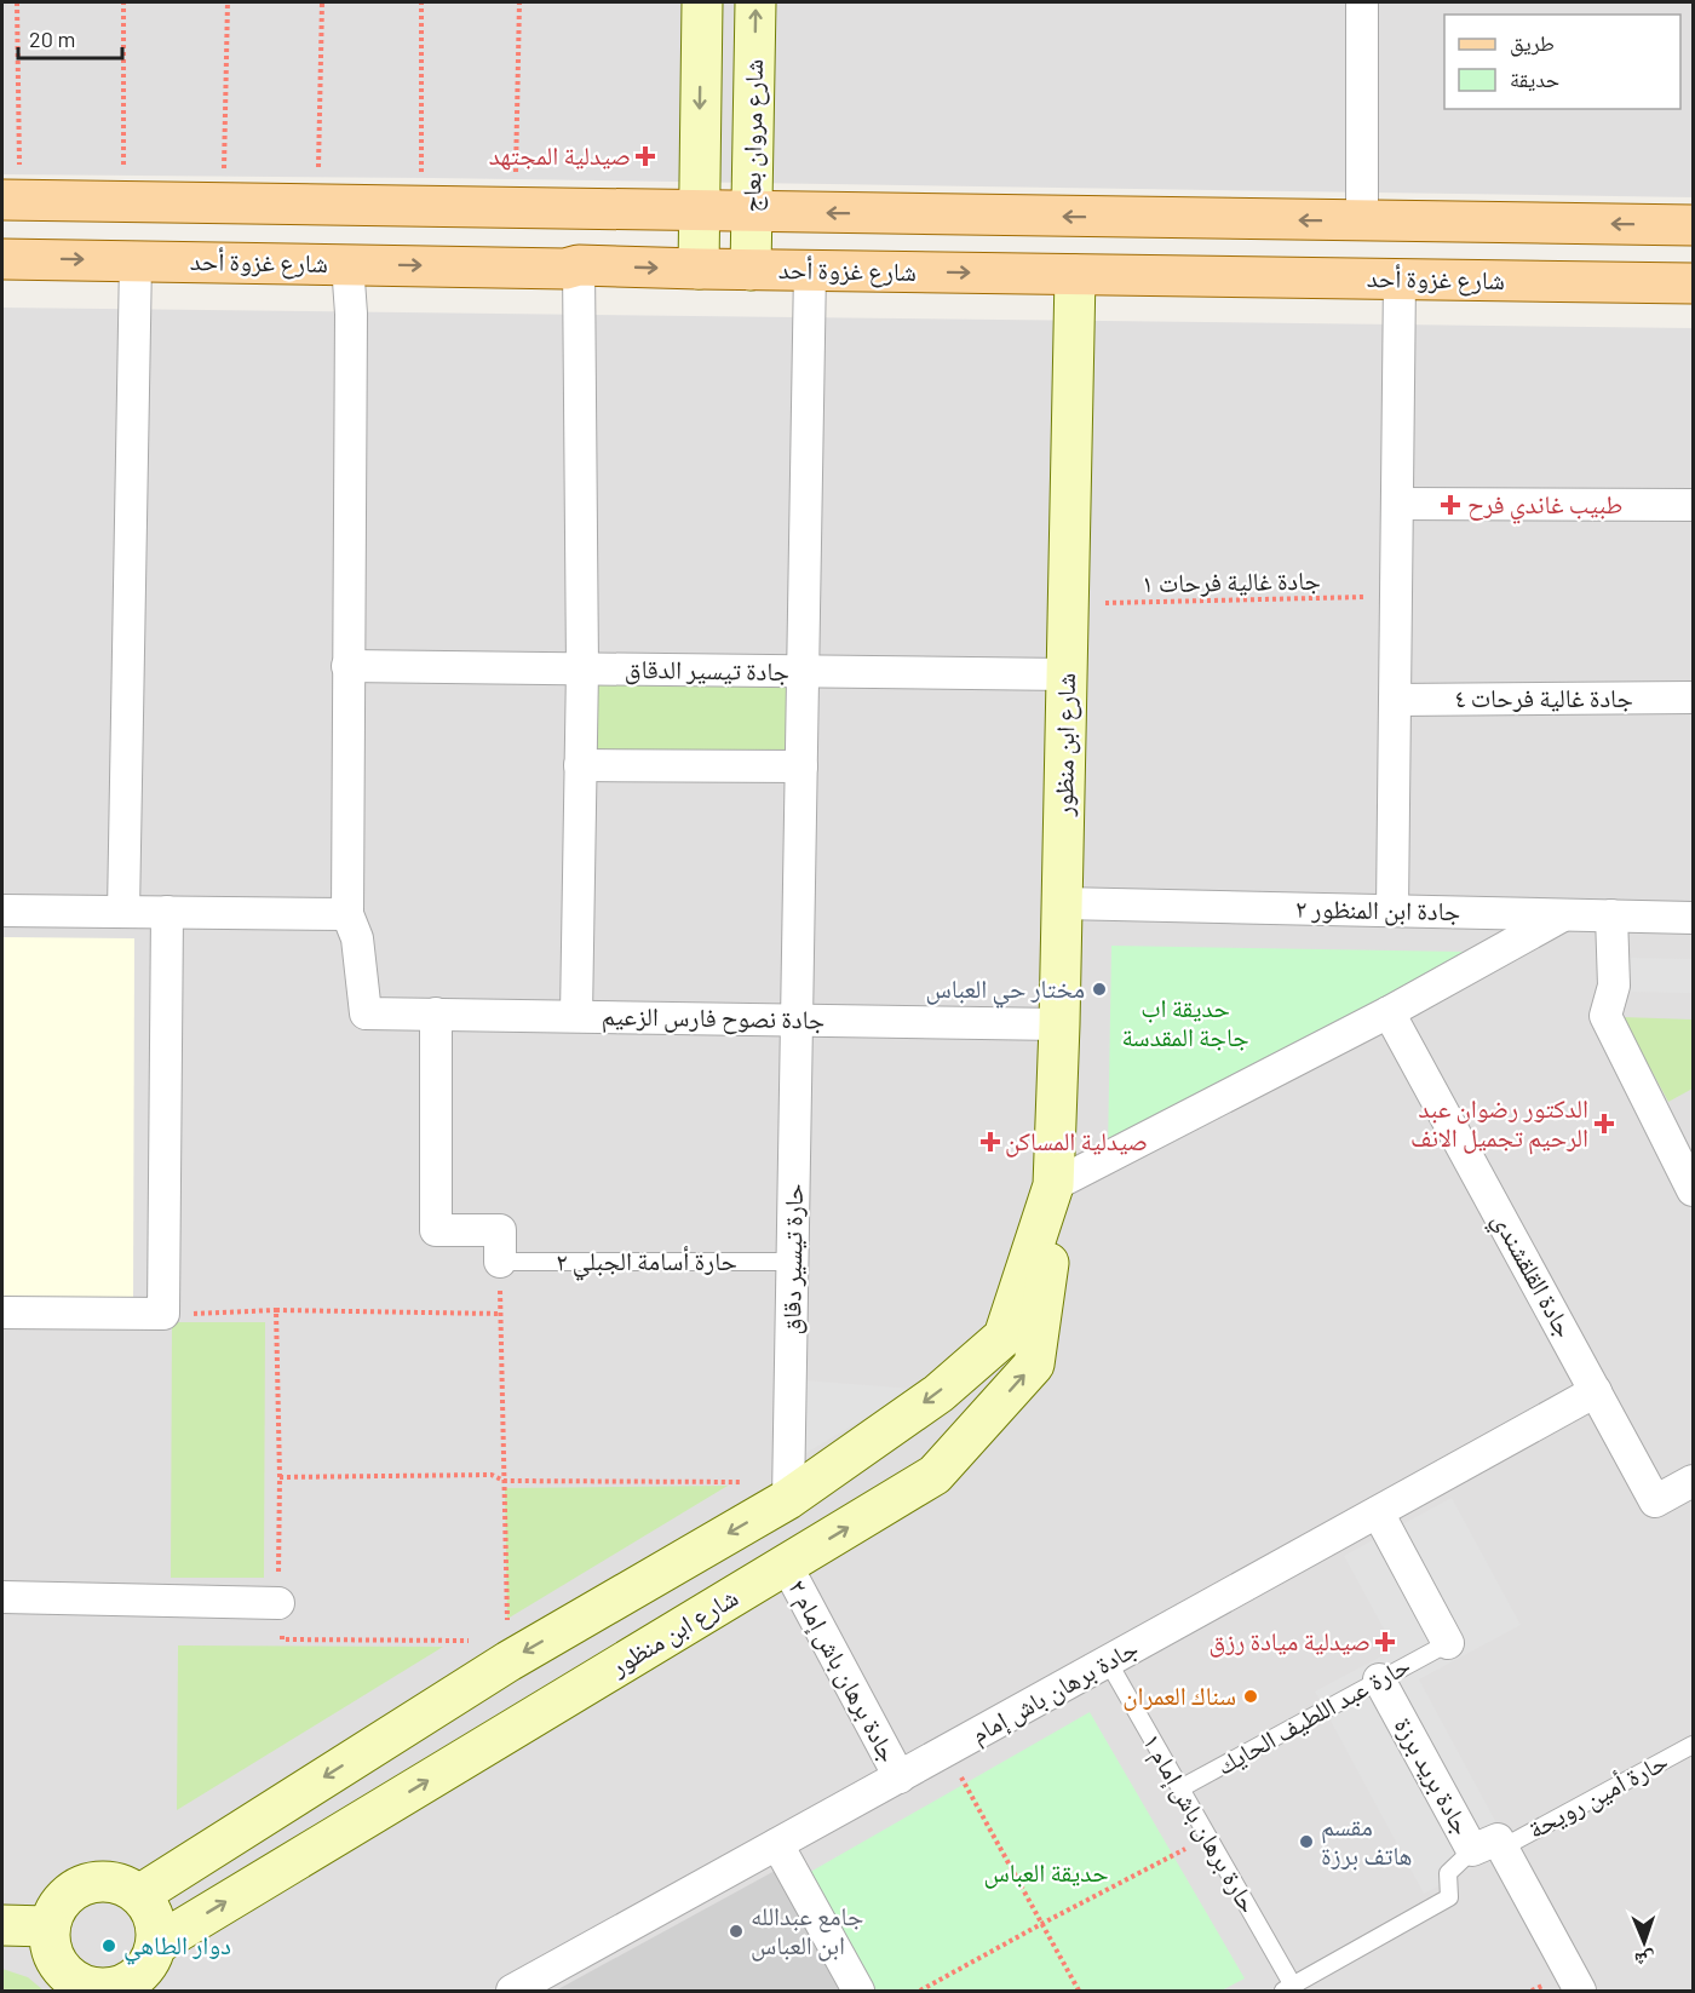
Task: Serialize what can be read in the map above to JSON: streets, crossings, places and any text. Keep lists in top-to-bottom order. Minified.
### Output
{"streets":{"main road":["شارع مروان بعاج","شارع غزوة أحد","شارع ابن منظور"],"street":["جادة تيسير الدقاق","جادة غالية فرحات ٤","جادة ابن المنظور ٢","جادة نصوح فارس الزعيم","حارة تيسير دقاق","جادة القلقشندي","جادة برهان باش إمام ٢","جادة برهان باش إمام","جادة بريد برزة"],"lane":["حارة أسامة الجبلي ٢","حارة عبد اللطيف الحايك","حارة أمين رويحة","حارة برهان باش إمام ١"],"path":["جادة غالية فرحات ١"]},"crossings":[["شارع مروان بعاج","شارع غزوة أحد"],["شارع غزوة أحد","شارع ابن منظور"],["شارع غزوة أحد","حارة تيسير دقاق"],["جادة غالية فرحات ١","شارع ابن منظور"],["جادة تيسير الدقاق","شارع ابن منظور"],["جادة تيسير الدقاق","حارة تيسير دقاق"],["شارع ابن منظور","جادة ابن المنظور ٢"],["شارع ابن منظور","جادة نصوح فارس الزعيم"],["شارع ابن منظور","حارة تيسير دقاق"],["شارع ابن منظور","جادة برهان باش إمام ٢"],["جادة نصوح فارس الزعيم","حارة تيسير دقاق"],["حارة تيسير دقاق","حارة أسامة الجبلي ٢"],["جادة القلقشندي","جادة برهان باش إمام"],["جادة برهان باش إمام ٢","جادة برهان باش إمام"],["جادة برهان باش إمام","حارة برهان باش إمام ١"],["حارة عبد اللطيف الحايك","جادة بريد برزة"],["حارة عبد اللطيف الحايك","حارة برهان باش إمام ١"],["جادة بريد برزة","حارة أمين رويحة"],["حارة أمين رويحة","حارة برهان باش إمام ١"]],"parks":["حديقة اب جاجة المقدسة","حديقة العباس"],"places":{"health":["صيدلية المجتهد","طبيب غاندي فرح","الدكتور رضوان عبد الرحيم تجميل الانف","صيدلية المساكن","صيدلية ميادة رزق"],"other":["مختار حي العباس","سناك العمران","مقسم هاتف برزة","جامع عبدالله ابن العباس","دوار الطاهي"]},"legend":["طريق","حديقة"],"scale_bar":"20 m","north":"bottom"}
